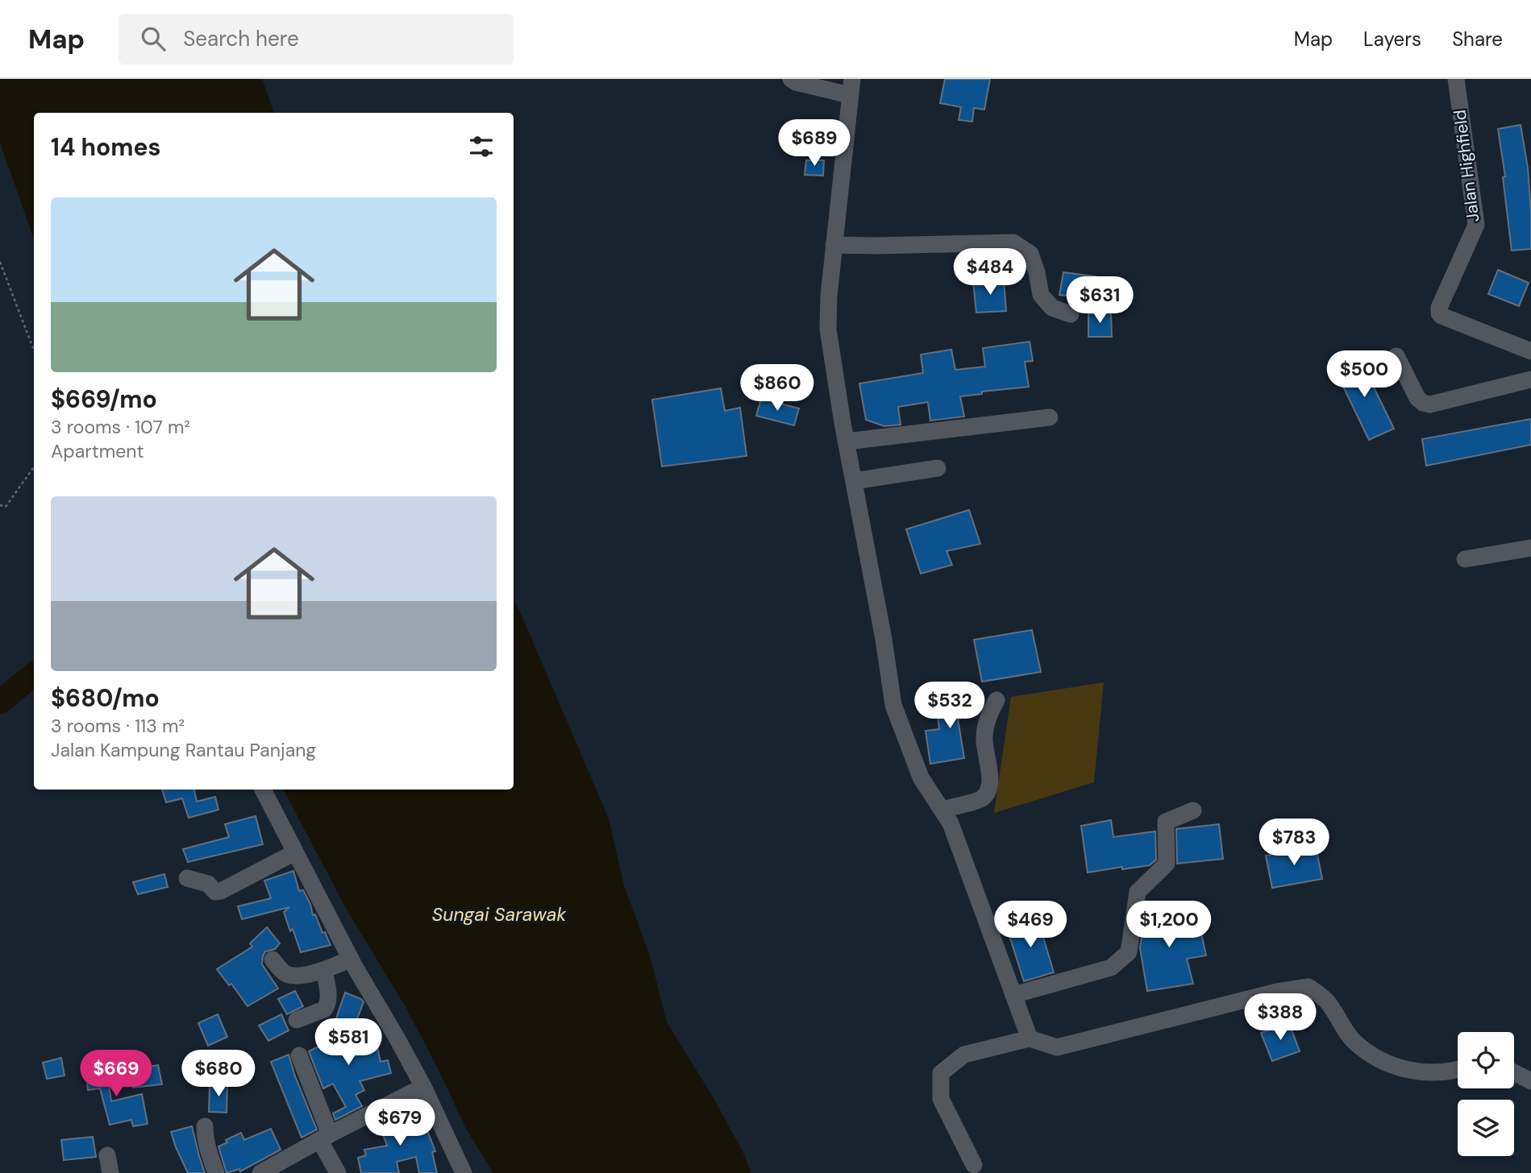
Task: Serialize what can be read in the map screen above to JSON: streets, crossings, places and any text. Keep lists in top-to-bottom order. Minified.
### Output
{"streets":{"street":["Jalan Highfield"]},"water":["Sungai Sarawak"],"page":{"header":"Map","search":"Search here","nav":["Map","Layers","Share"],"heading":"14 homes","price":["$689","$484","$631","$500","$860","$532","$783","$469","$1,200","$388","$581","$669","$680","$679"],"list":[{"name":"$669/mo","note":"3 rooms · 107 m² · Apartment"},{"name":"$680/mo","note":"3 rooms · 113 m² · Jalan Kampung Rantau Panjang"}]}}
